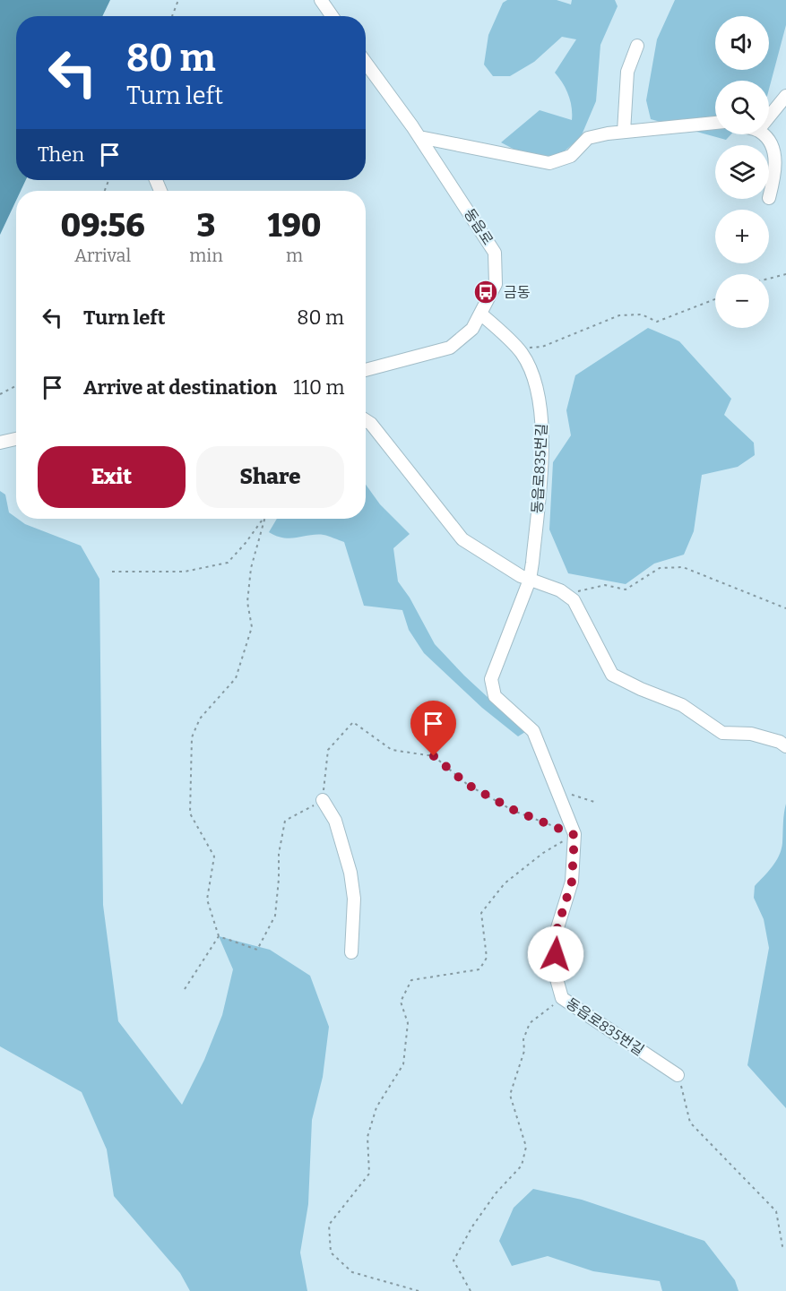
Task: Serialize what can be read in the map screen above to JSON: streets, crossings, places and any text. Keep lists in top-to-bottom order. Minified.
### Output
{"streets":{"street":["동읍로","동읍로835번길"]},"crossings":[["동읍로","동읍로835번길"]],"places":{"bus stop":["금동"]},"page":{"map_buttons":["+","−"],"turn":["80 m","Turn left"],"then":"Then","eta":["09:56","Arrival","3","min","190","m"],"list":[{"name":"Turn left","value":"80 m"},{"name":"Arrive at destination","value":"110 m"}],"buttons":["Exit","Share"]}}
